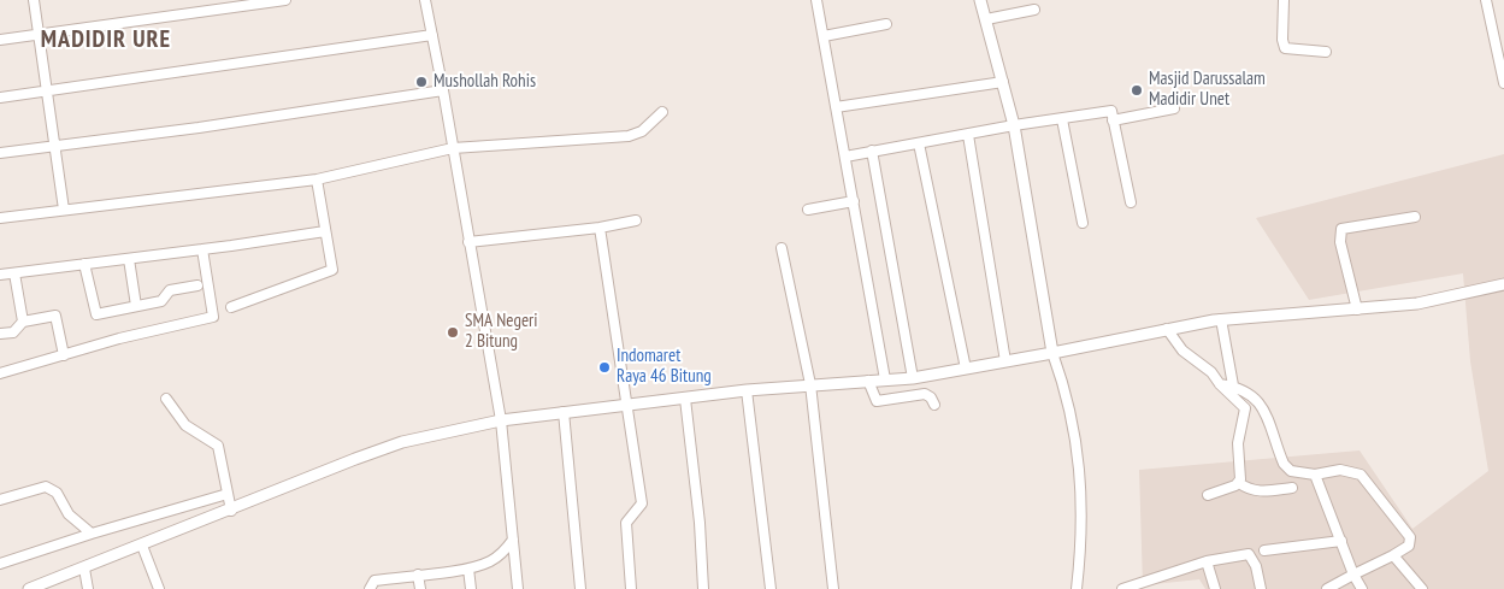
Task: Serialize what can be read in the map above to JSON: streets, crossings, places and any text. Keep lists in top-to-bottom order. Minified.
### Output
{"districts":["MADIDIR URE"],"places":["Mushollah Rohis","Masjid Darussalam Madidir Unet","SMA Negeri 2 Bitung","Indomaret Raya 46 Bitung"]}
